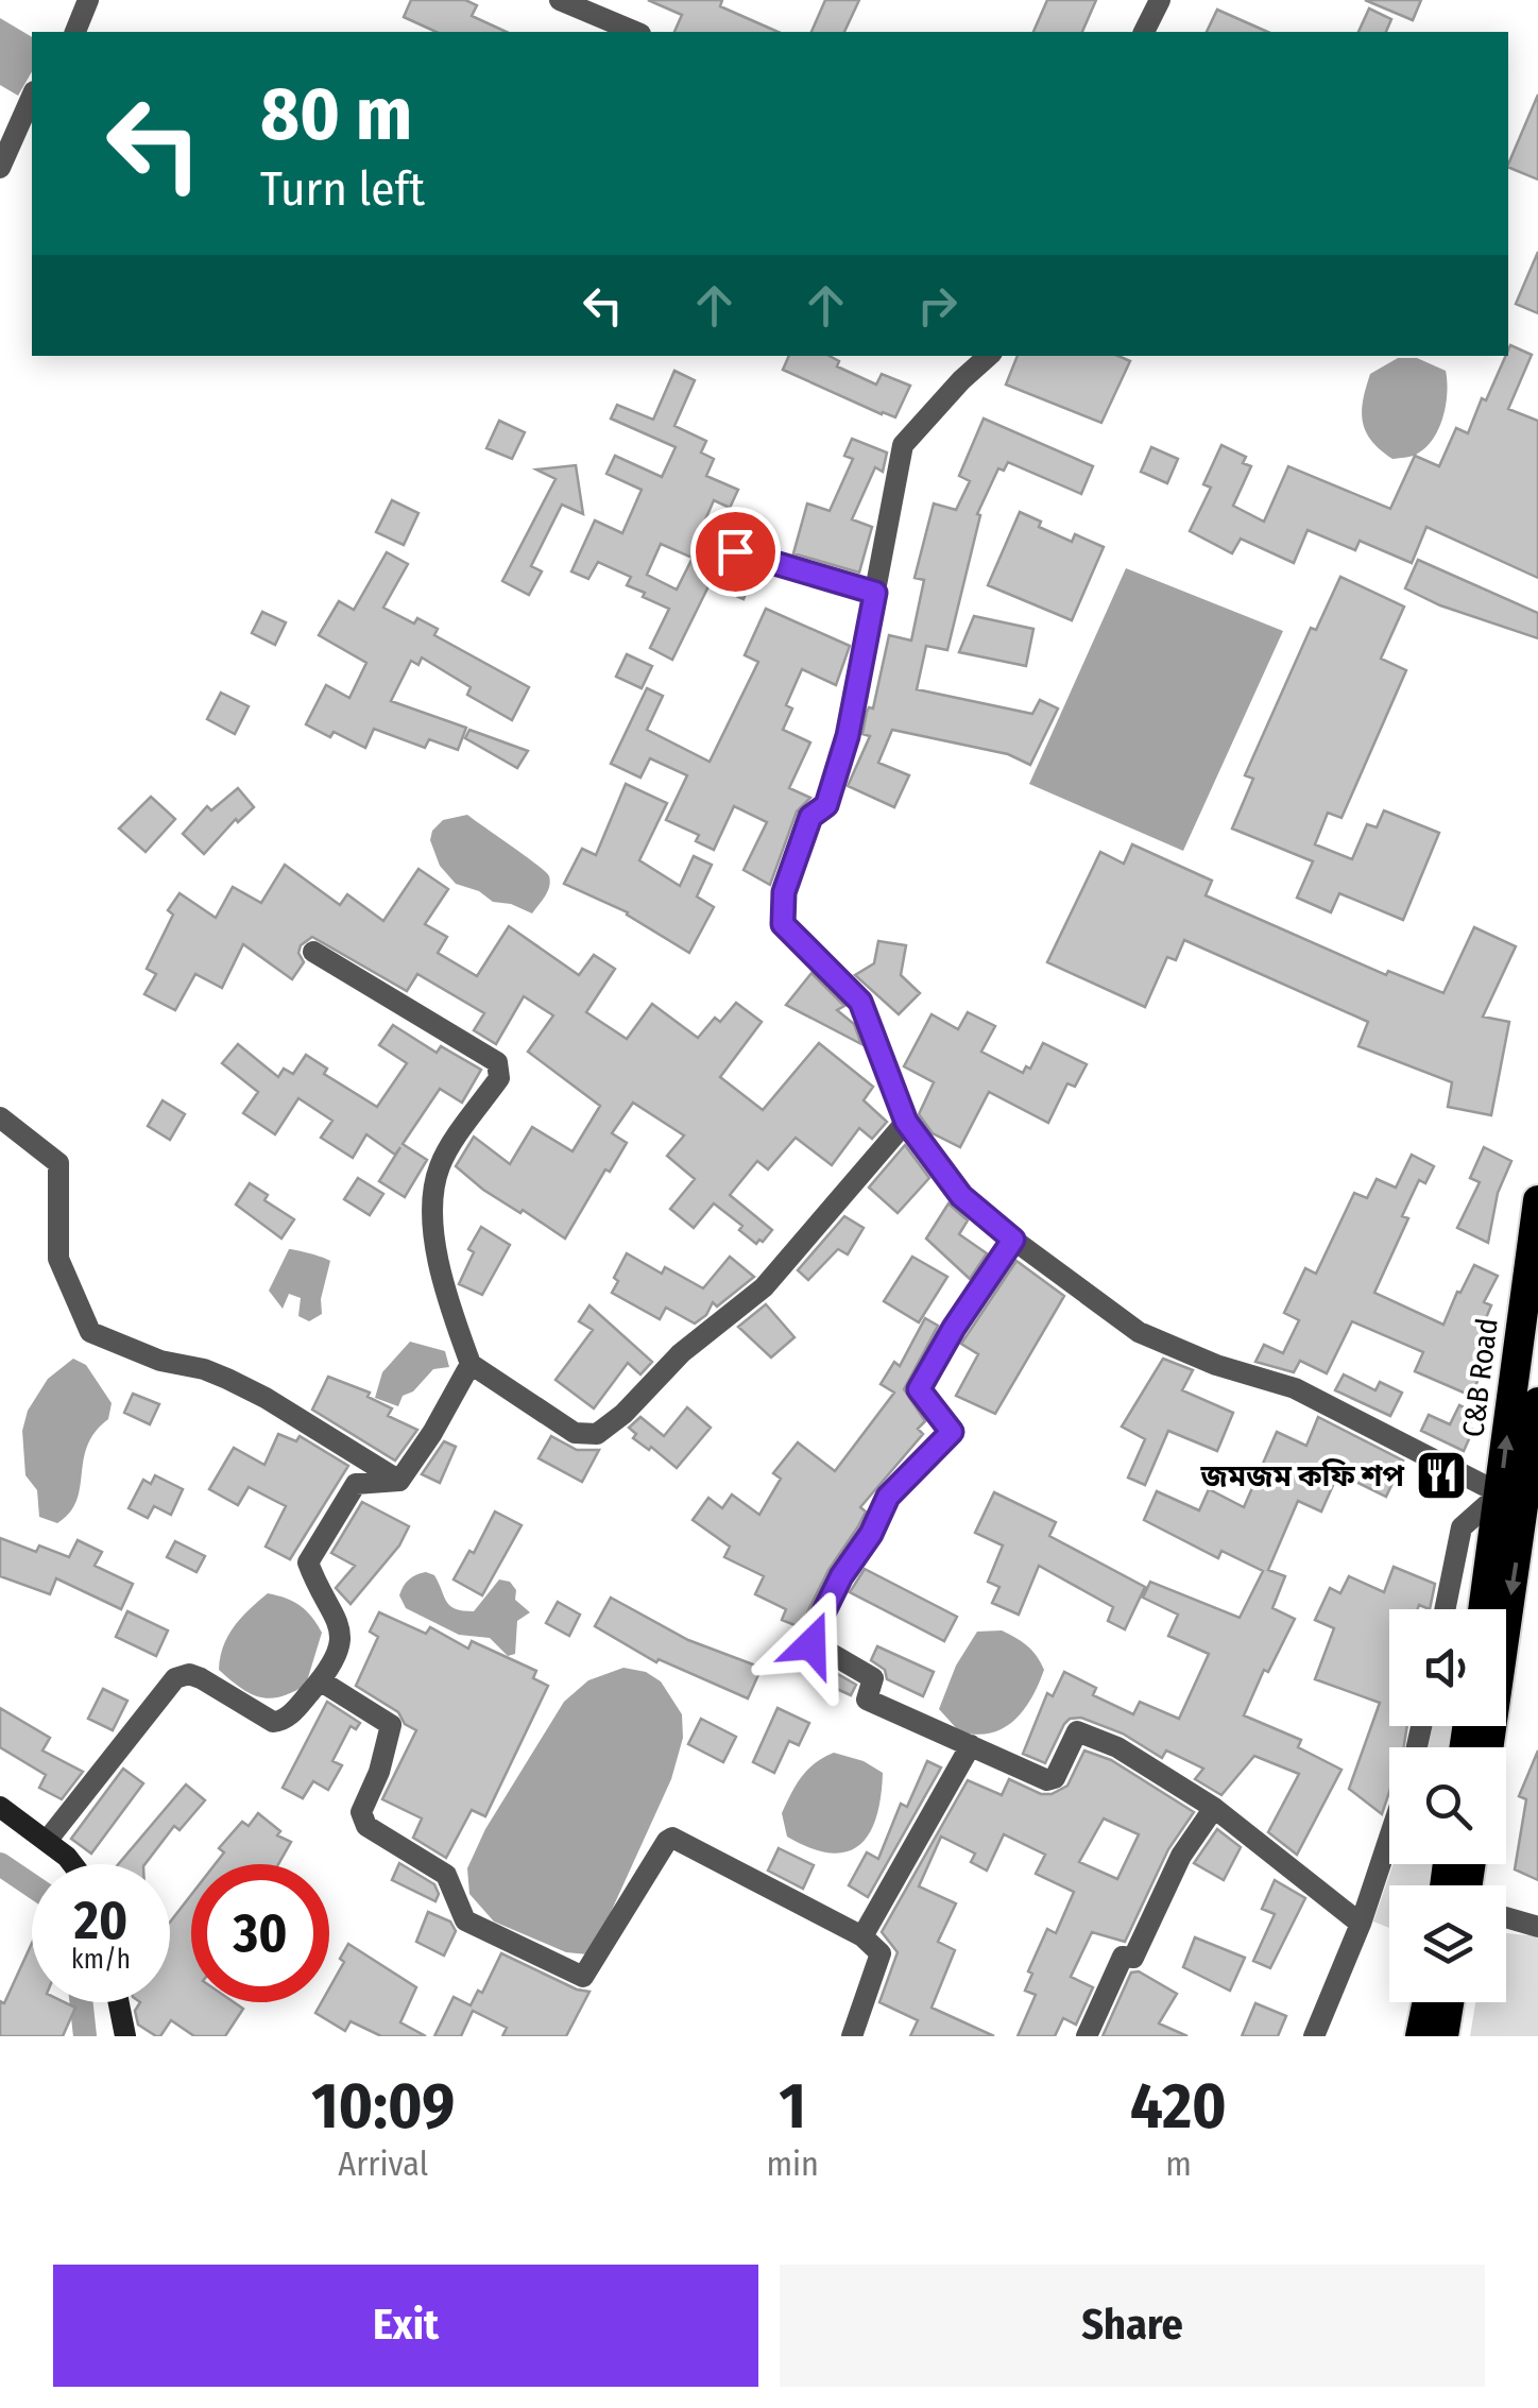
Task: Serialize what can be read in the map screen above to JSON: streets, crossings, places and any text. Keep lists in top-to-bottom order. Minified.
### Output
{"streets":{"highway":["C&B Road"]},"places":{"restaurant":["জমজম কফি শপ"]},"page":{"turn":["80 m","Turn left"],"speed":"20 km/h","limit":"30","eta":["10:09","Arrival","1","min","420","m"],"buttons":["Exit","Share"]}}
